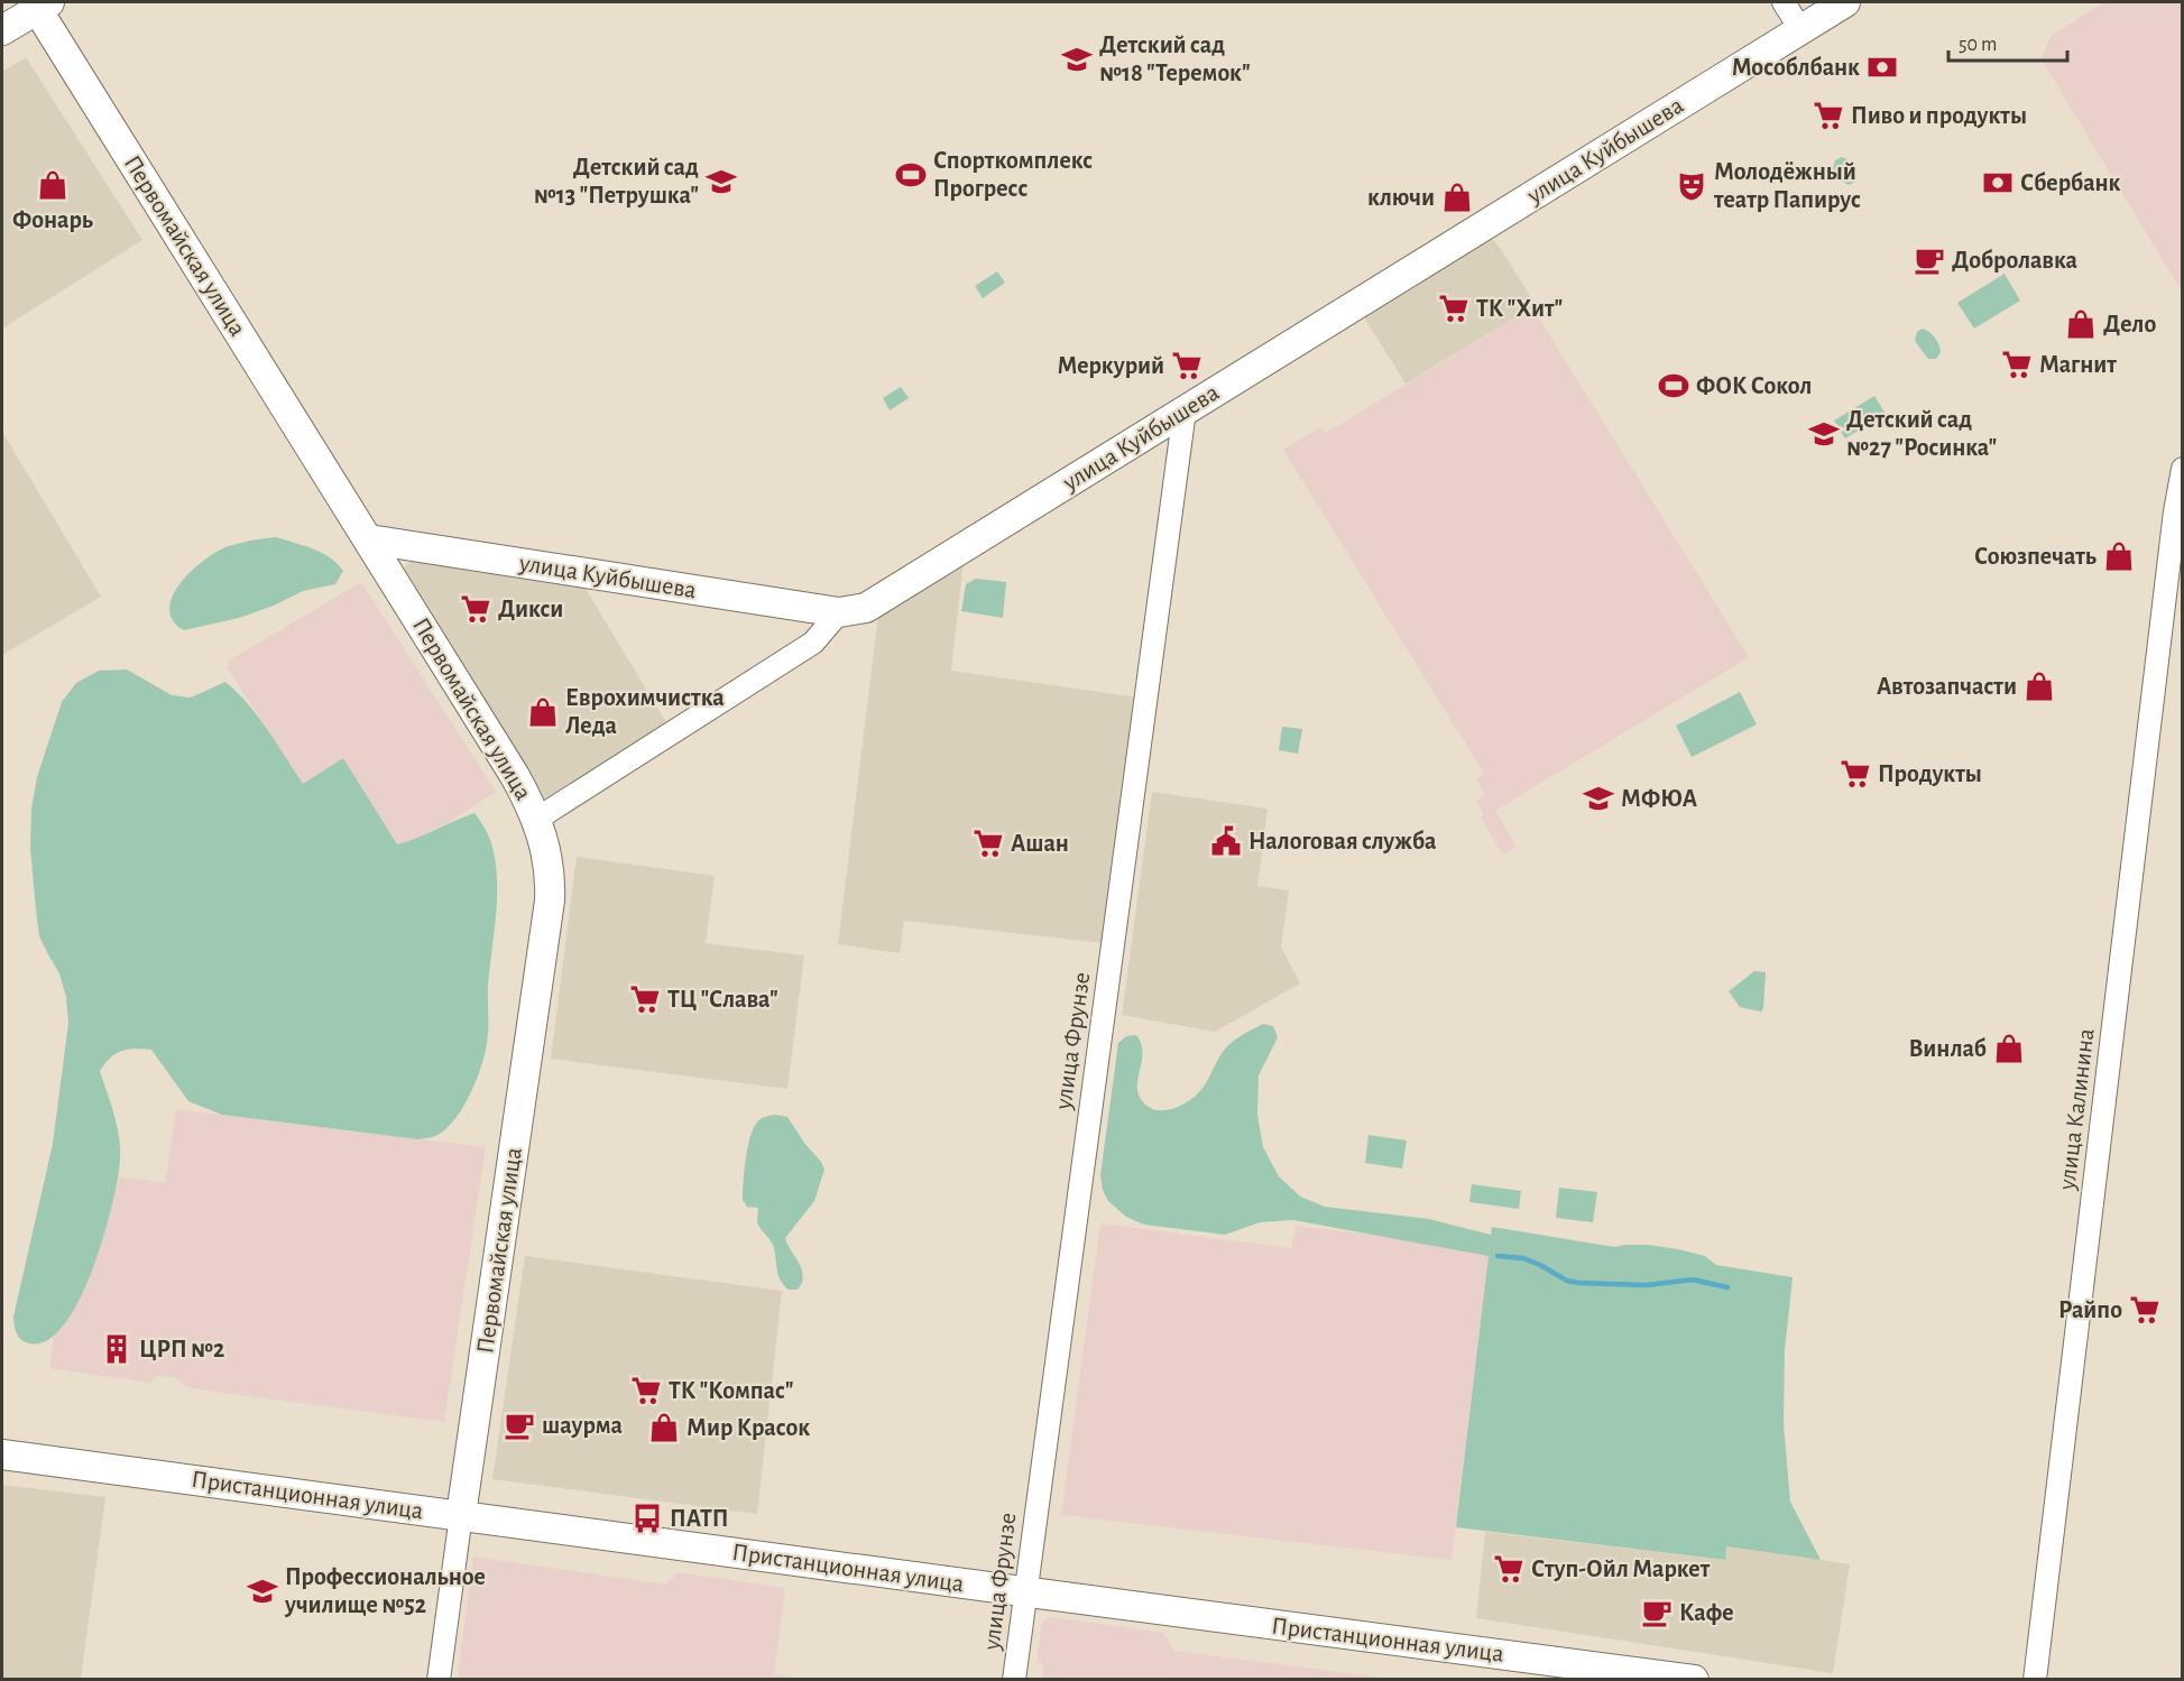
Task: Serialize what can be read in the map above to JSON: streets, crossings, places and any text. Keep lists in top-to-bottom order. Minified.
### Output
{"streets":{"main road":["улица Куйбышева","Первомайская улица","Пристанционная улица"],"street":["улица Фрунзе","улица Калинина"]},"crossings":[["улица Куйбышева","Первомайская улица"],["улица Куйбышева","улица Фрунзе"],["Первомайская улица","Пристанционная улица"],["улица Фрунзе","Пристанционная улица"]],"places":{"school or university":["Детский сад №18 \"Теремок\"","Детский сад №13 \"Петрушка\"","Детский сад №27 \"Росинка\"","МФЮА","Профессиональное училище №52"],"bank":["Мособлбанк","Сбербанк"],"supermarket":["Пиво и продукты","ТК \"Хит\"","Магнит","Меркурий","Дикси","Продукты","Ашан","ТЦ \"Слава\"","Райпо","ТК \"Компас\"","Ступ-Ойл Маркет"],"sports":["Спорткомплекс Прогресс","ФОК Сокол"],"shop":["Фонарь","ключи","Дело","Союзпечать","Автозапчасти","Еврохимчистка Леда","Винлаб","Мир Красок"],"theatre":["Молодёжный театр Папирус"],"cafe":["Добролавка","шаурма","Кафе"],"public building":["Налоговая служба"],"building":["ЦРП №2"],"bus stop":["ПАТП"]},"scale_bar":"50 m"}
